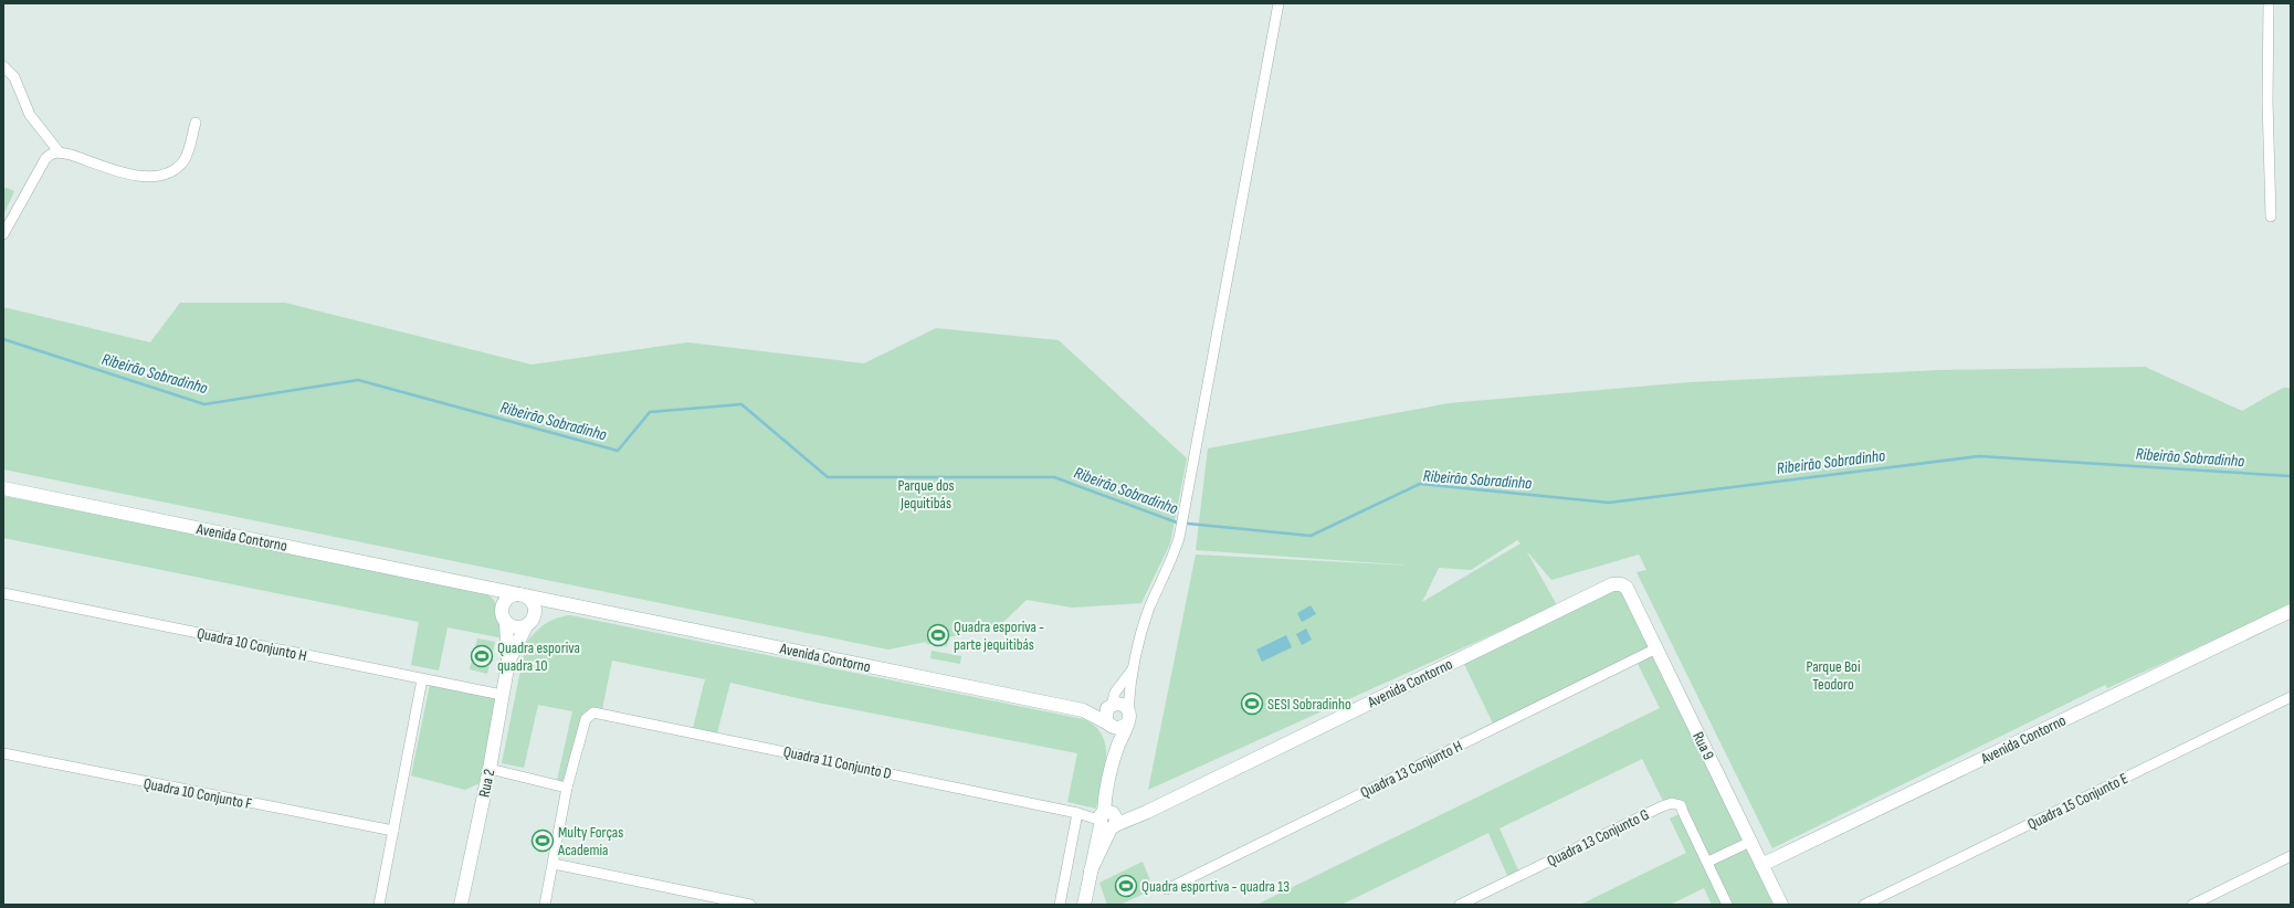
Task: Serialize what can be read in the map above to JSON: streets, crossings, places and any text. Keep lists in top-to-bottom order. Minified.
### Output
{"streets":{"street":["Avenida Contorno","Quadra 10 Conjunto H","Rua 9","Quadra 11 Conjunto D","Quadra 13 Conjunto H","Rua 2","Quadra 10 Conjunto F","Quadra 15 Conjunto E","Quadra 13 Conjunto G"]},"crossings":[["Avenida Contorno","Rua 9"],["Avenida Contorno","Quadra 11 Conjunto D"],["Avenida Contorno","Rua 2"],["Quadra 10 Conjunto H","Rua 2"],["Rua 9","Quadra 13 Conjunto H"]],"water":["Ribeirão Sobradinho"],"parks":["Parque dos Jequitibás","Parque Boi Teodoro"],"places":{"sports":["Quadra esporiva - parte jequitibás","Quadra esporiva quadra 10","SESI Sobradinho","Multy Forças Academia","Quadra esportiva - quadra 13"]}}
